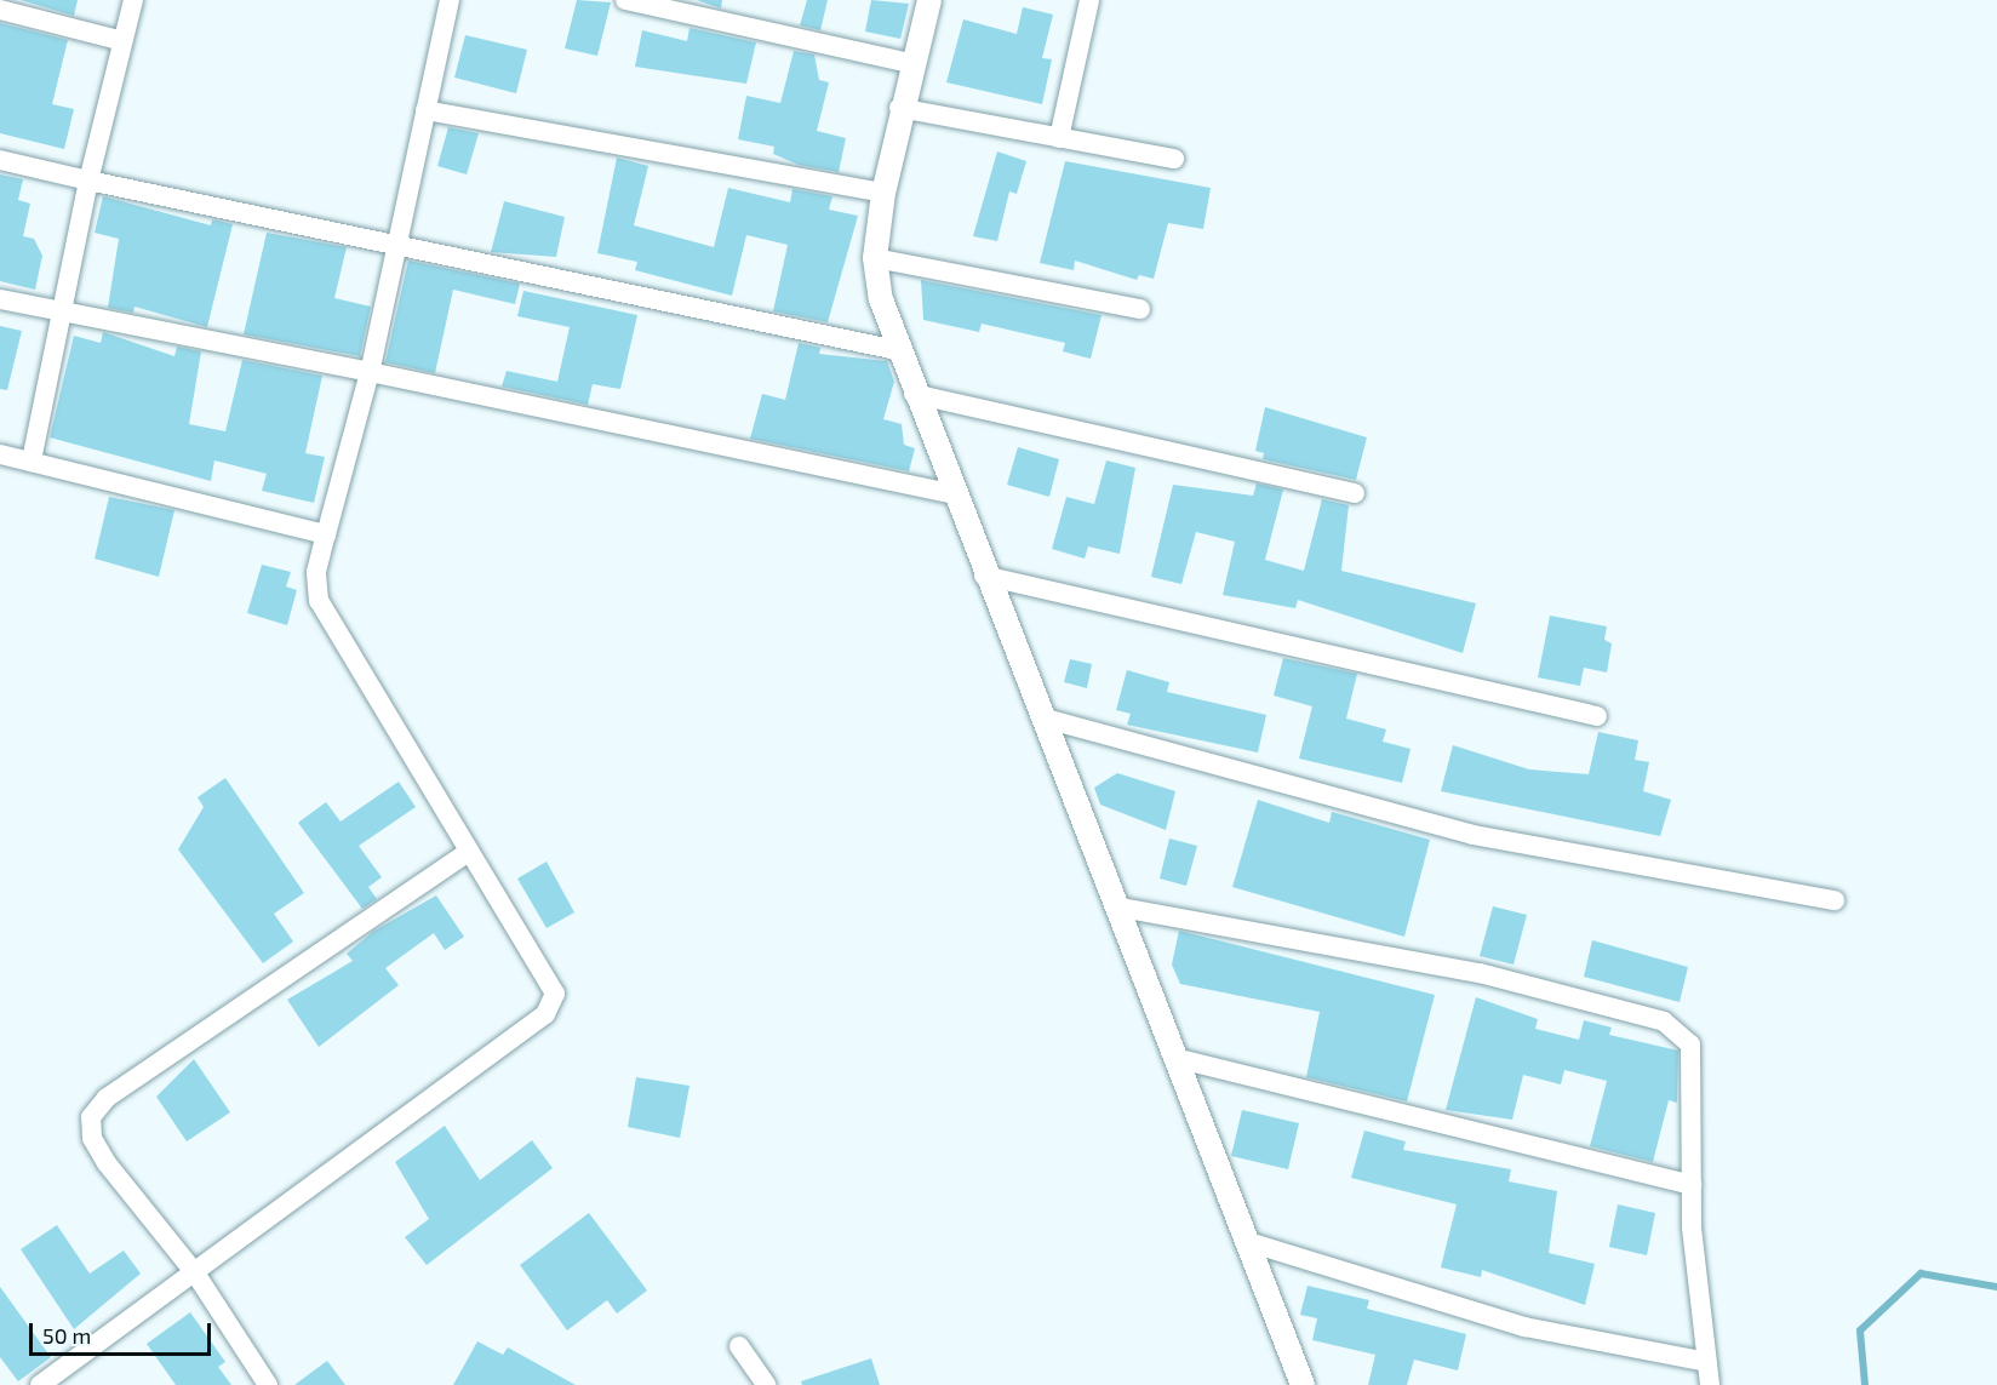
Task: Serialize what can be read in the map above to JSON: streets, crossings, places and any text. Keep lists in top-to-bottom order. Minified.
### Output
{"scale_bar":"50 m"}
